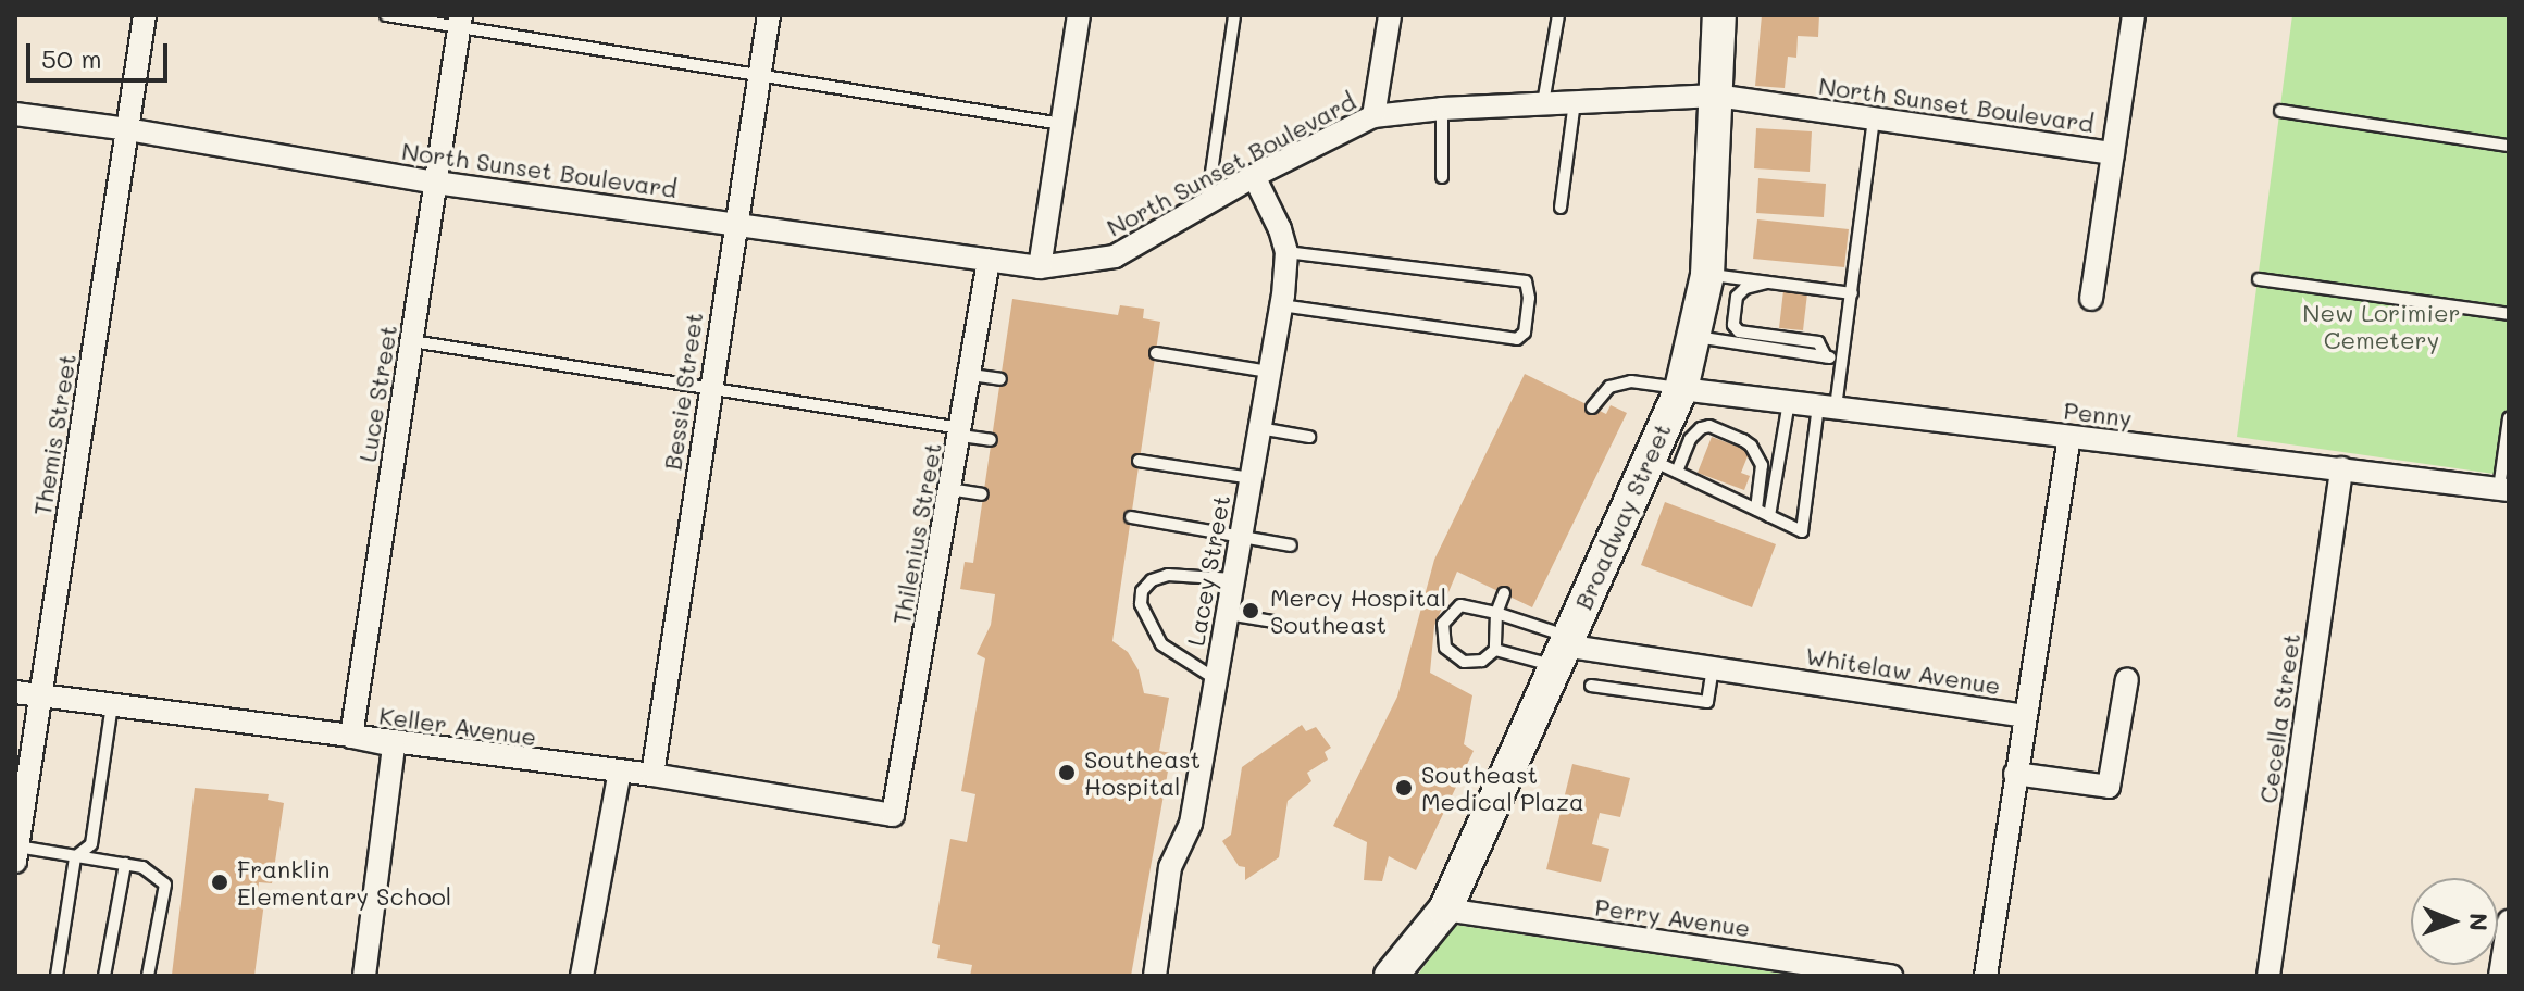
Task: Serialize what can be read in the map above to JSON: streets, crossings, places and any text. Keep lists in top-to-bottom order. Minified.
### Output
{"streets":{"main road":["Broadway Street"],"street":["North Sunset Boulevard","Bessie Street","Luce Street","Penny","Themis Street","Thilenius Street","Lacey Street","Whitelaw Avenue","Cecella Street","Keller Avenue","Perry Avenue"]},"crossings":[["North Sunset Boulevard","Bessie Street"],["North Sunset Boulevard","Luce Street"],["North Sunset Boulevard","Themis Street"],["North Sunset Boulevard","Broadway Street"],["North Sunset Boulevard","Thilenius Street"],["North Sunset Boulevard","Lacey Street"],["Bessie Street","Keller Avenue"],["Luce Street","Keller Avenue"],["Penny","Broadway Street"],["Penny","Cecella Street"],["Themis Street","Keller Avenue"],["Broadway Street","Whitelaw Avenue"],["Broadway Street","Perry Avenue"],["Thilenius Street","Keller Avenue"]],"parks":["New Lorimier Cemetery"],"places":["Mercy Hospital Southeast","Southeast Hospital","Southeast Medical Plaza","Franklin Elementary School"],"scale_bar":"50 m","north":"right"}
